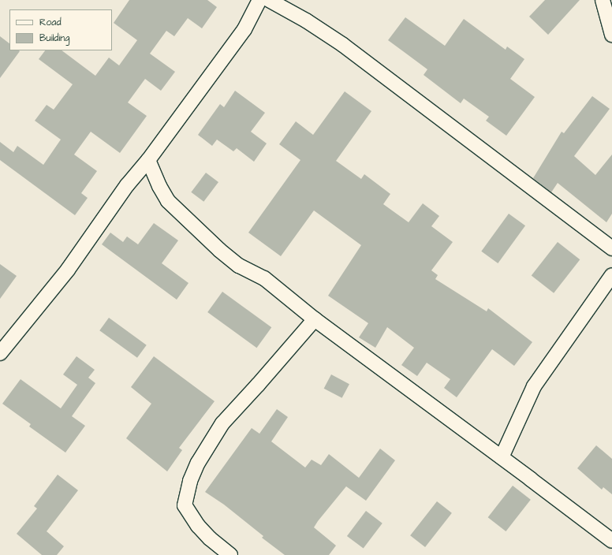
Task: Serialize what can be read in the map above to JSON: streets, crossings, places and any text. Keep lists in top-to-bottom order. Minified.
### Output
{"legend":["Road","Building"]}
